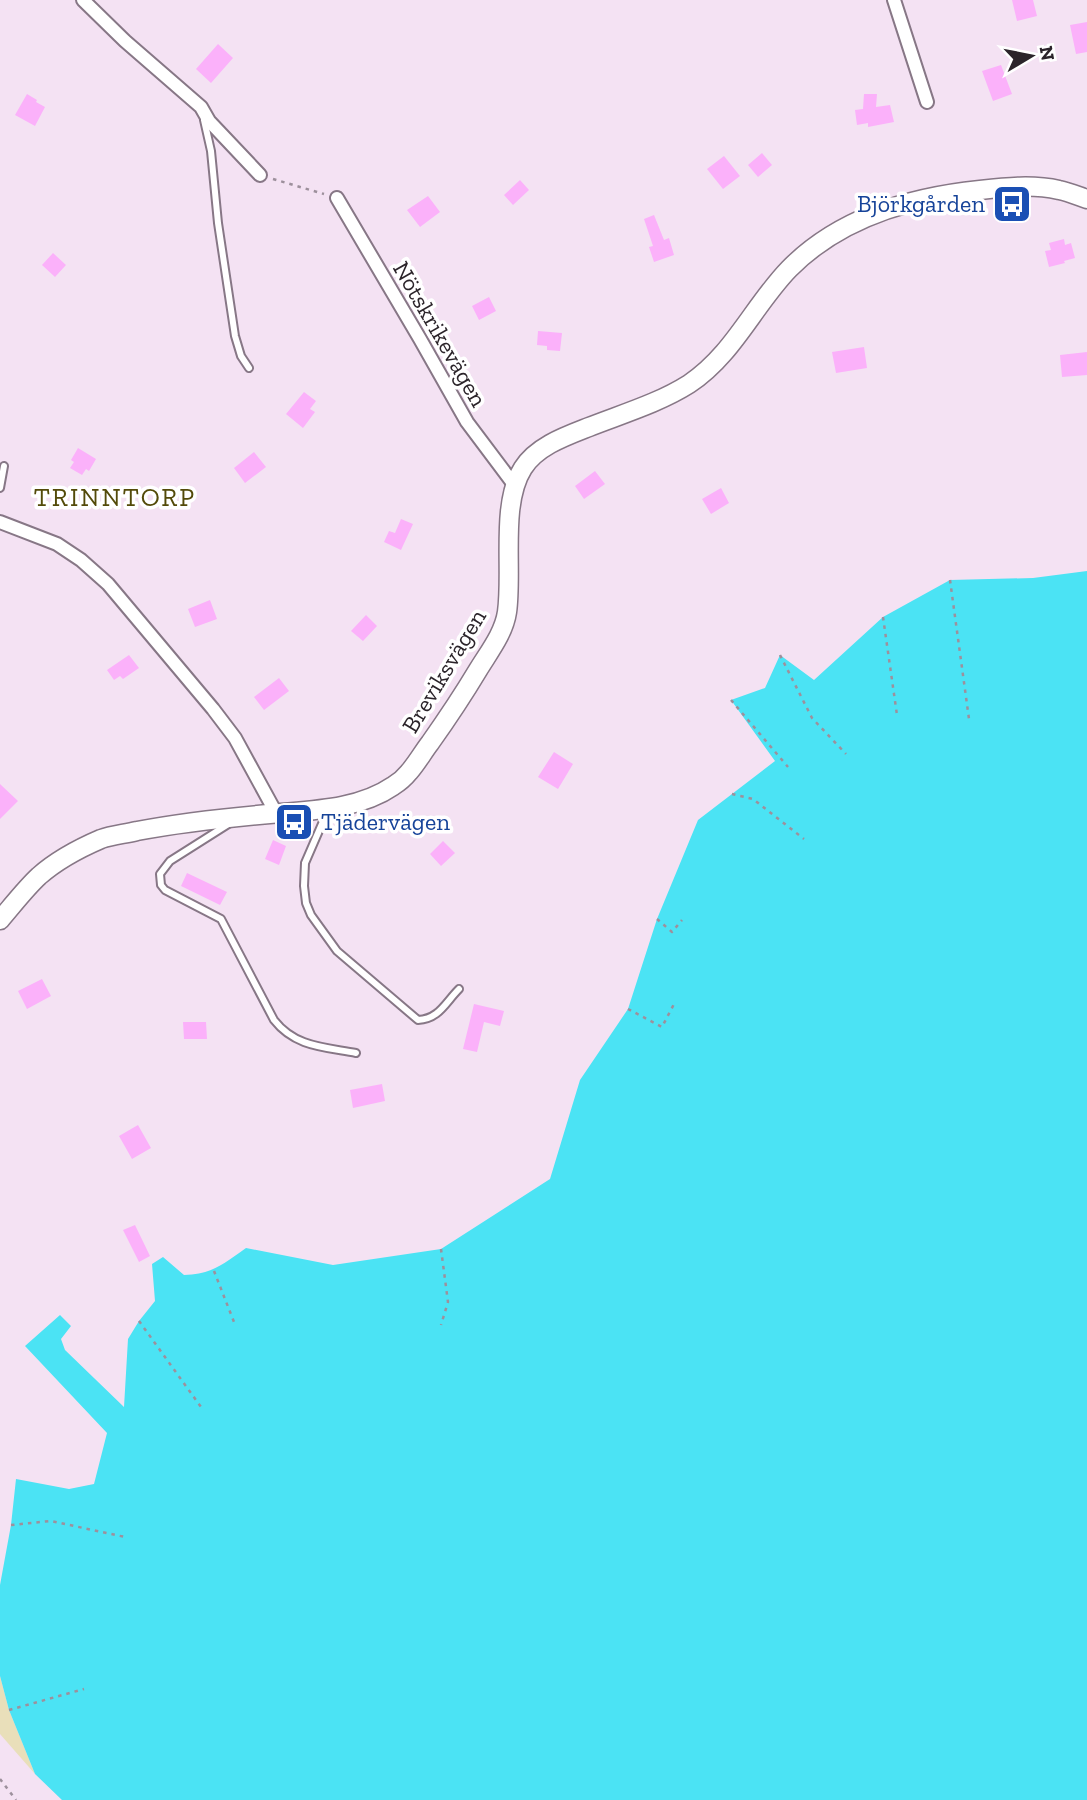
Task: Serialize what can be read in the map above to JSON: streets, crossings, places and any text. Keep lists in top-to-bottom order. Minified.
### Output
{"streets":{"main road":["Breviksvägen"],"street":["Nötskrikevägen"]},"crossings":[["Nötskrikevägen","Breviksvägen"]],"districts":["TRINNTORP"],"places":{"bus stop":["Björkgården","Tjädervägen"]},"north":"right"}
